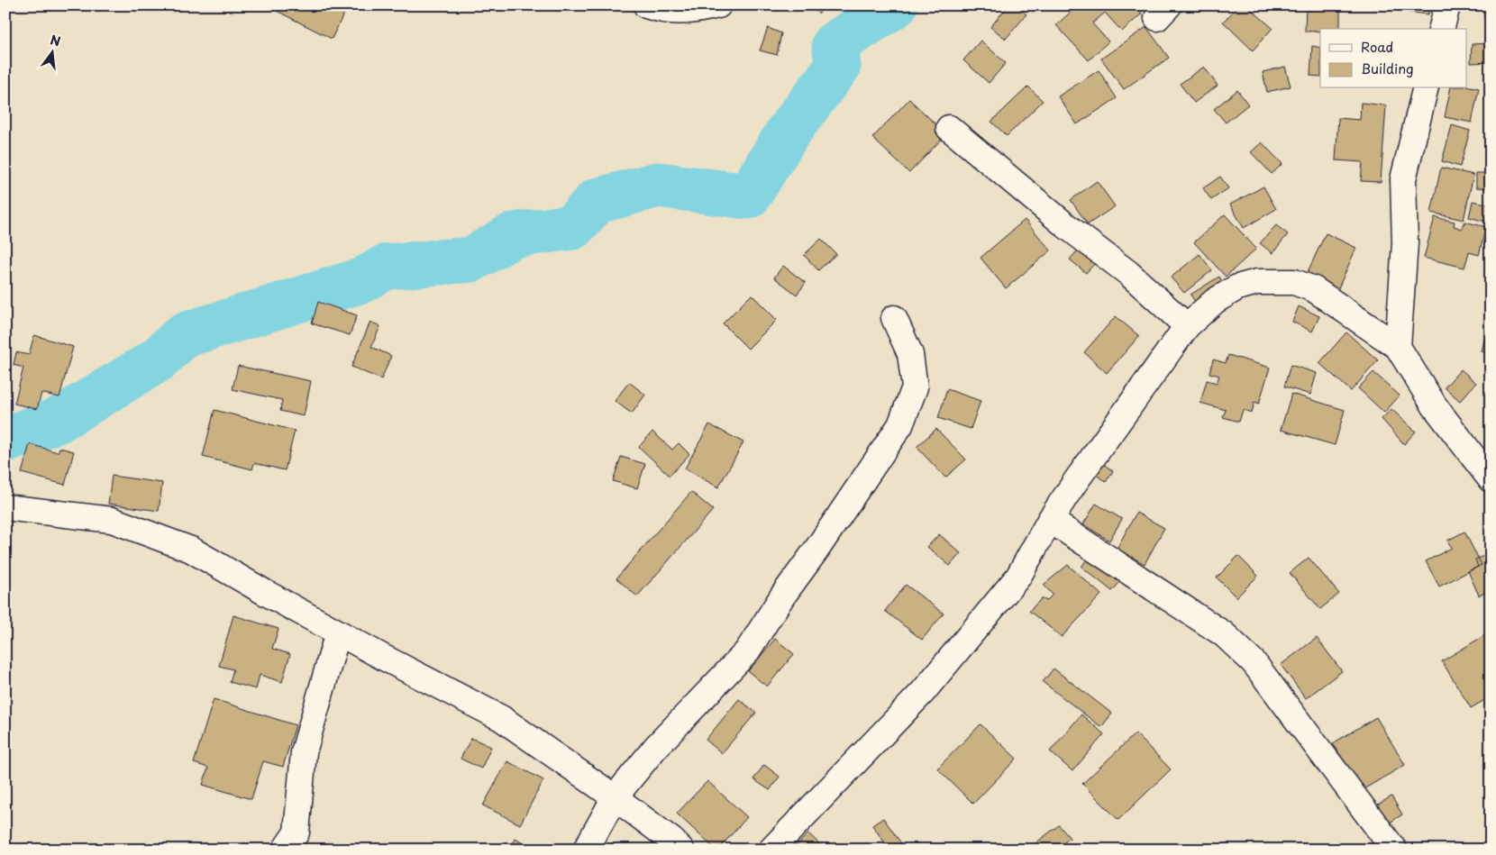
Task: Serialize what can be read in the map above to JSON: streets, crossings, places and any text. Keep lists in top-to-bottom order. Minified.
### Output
{"legend":["Road","Building"],"north":"top"}
